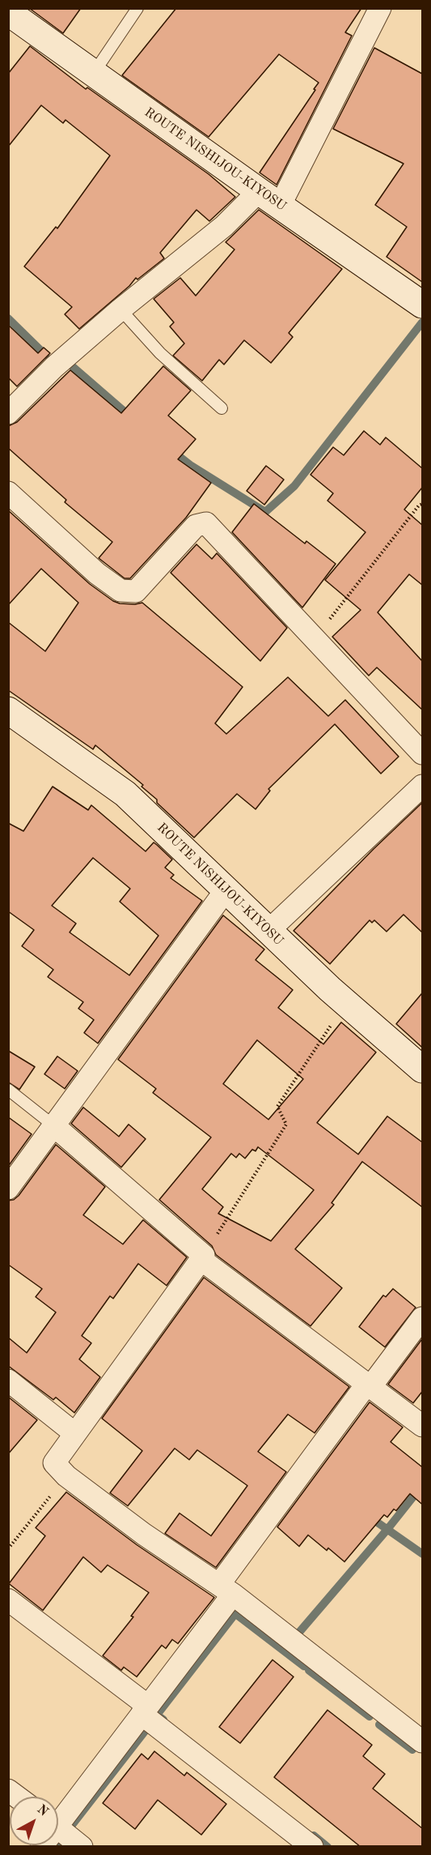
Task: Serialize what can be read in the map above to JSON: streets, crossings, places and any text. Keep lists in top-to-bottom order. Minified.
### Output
{"streets":{"main road":["ROUTE NISHIJOU-KIYOSU"]},"north":"top right"}
